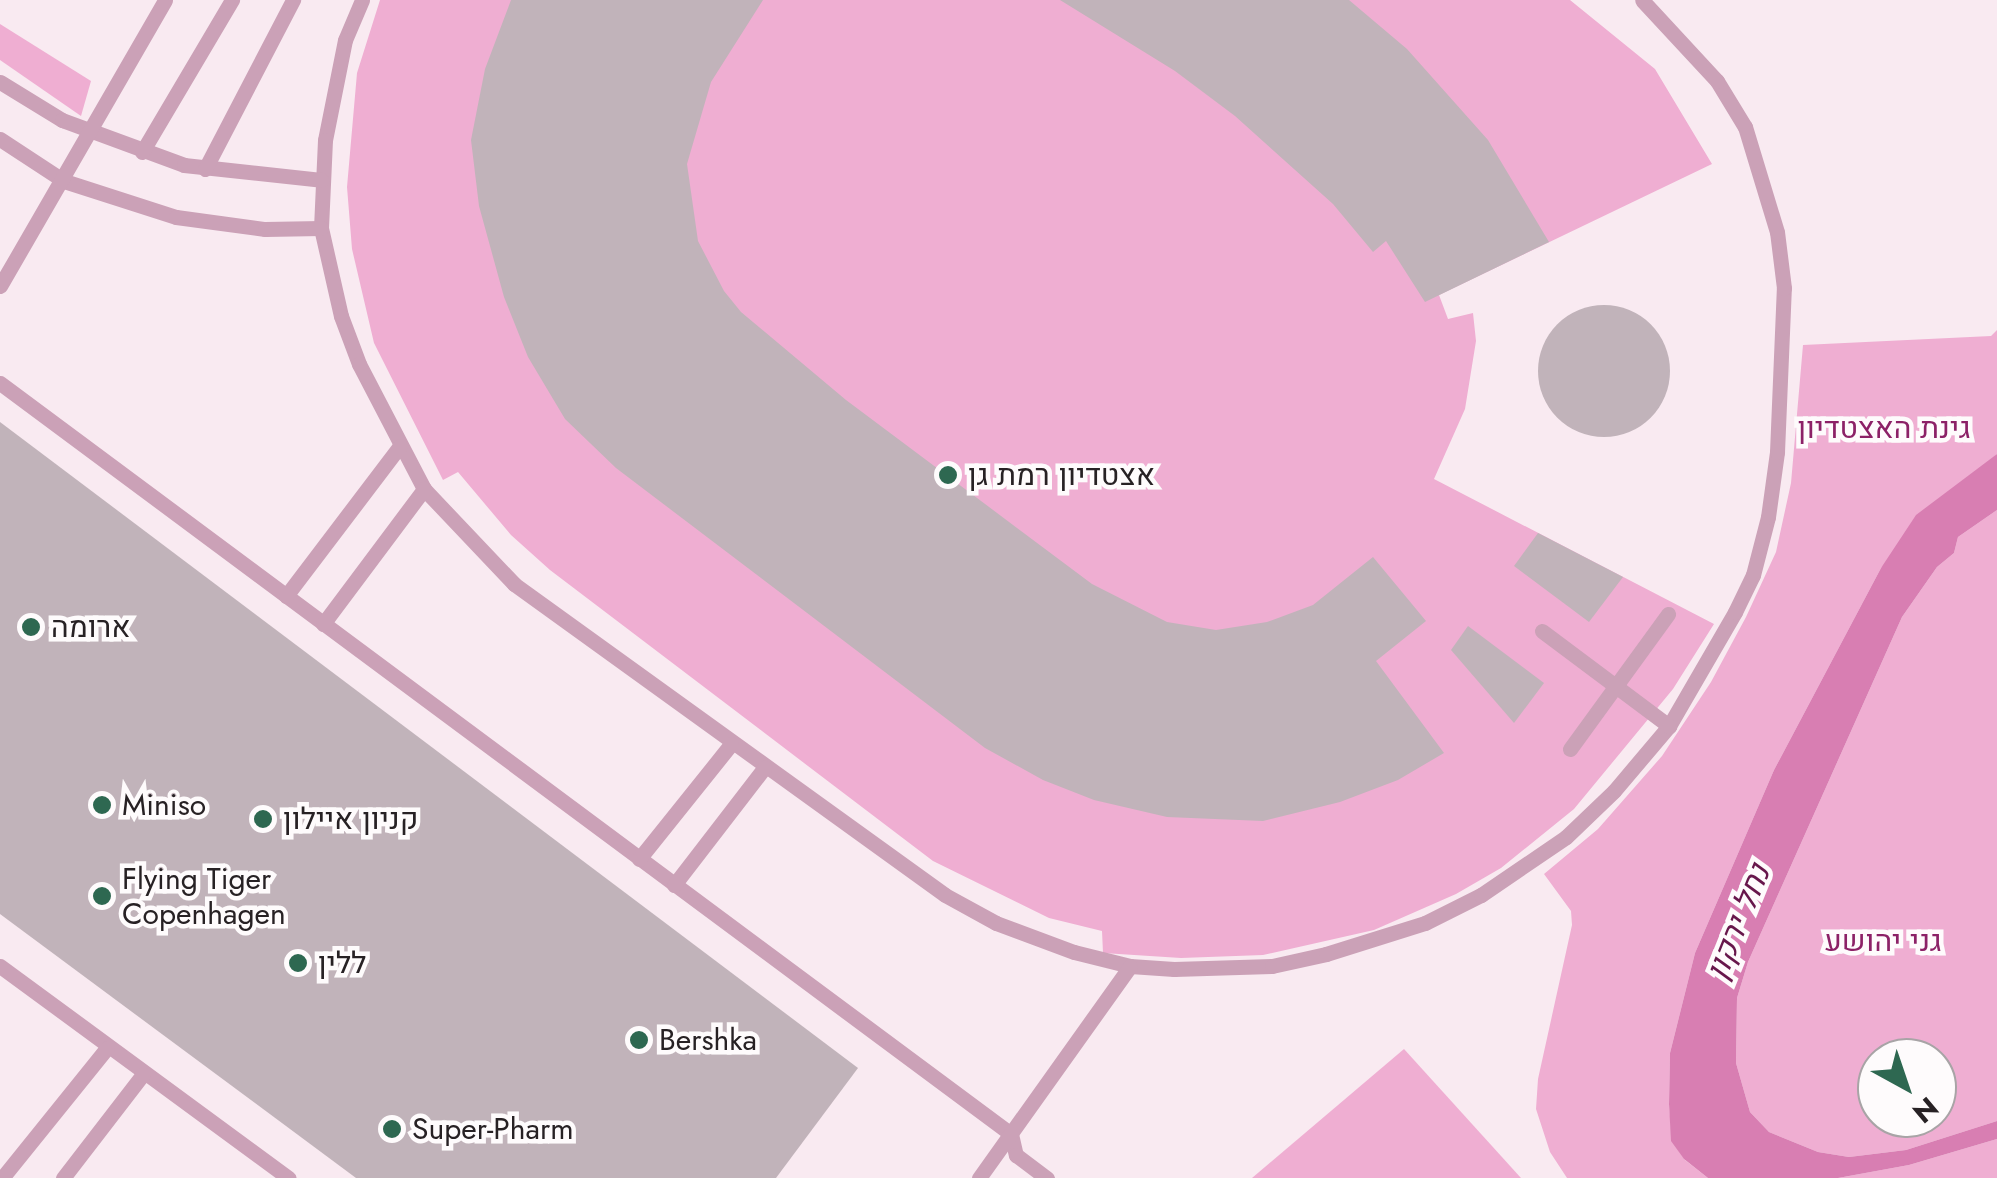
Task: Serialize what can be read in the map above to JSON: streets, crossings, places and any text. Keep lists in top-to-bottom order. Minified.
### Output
{"water":["נחל ירקון"],"parks":["גינת האצטדיון","גני יהושע"],"places":["אצטדיון רמת גן","ארומה","Miniso","קניון איילון","Flying Tiger Copenhagen","ללין","Bershka","Super-Pharm"],"north":"bottom right"}
